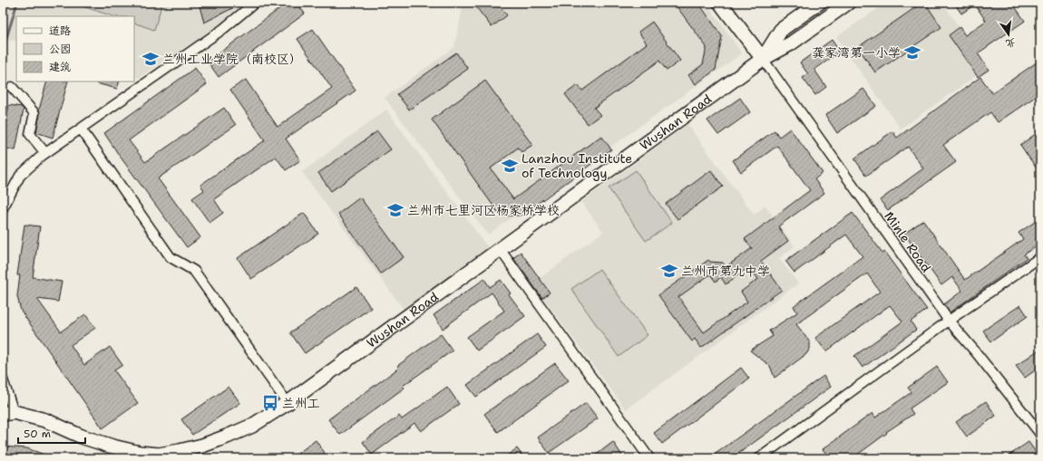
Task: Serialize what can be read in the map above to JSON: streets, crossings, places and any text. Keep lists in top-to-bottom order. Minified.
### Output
{"streets":{"main road":["Wushan Road"],"street":["Minle Road"]},"crossings":[["Wushan Road","Minle Road"]],"places":{"school or university":["龚家湾第一小学","兰州工业学院（南校区）","Lanzhou Institute of Technology","兰州市七里河区杨家桥学校","兰州市第九中学"],"bus stop":["兰州工"]},"legend":["道路","公园","建筑"],"scale_bar":"50 m","north":"bottom"}
